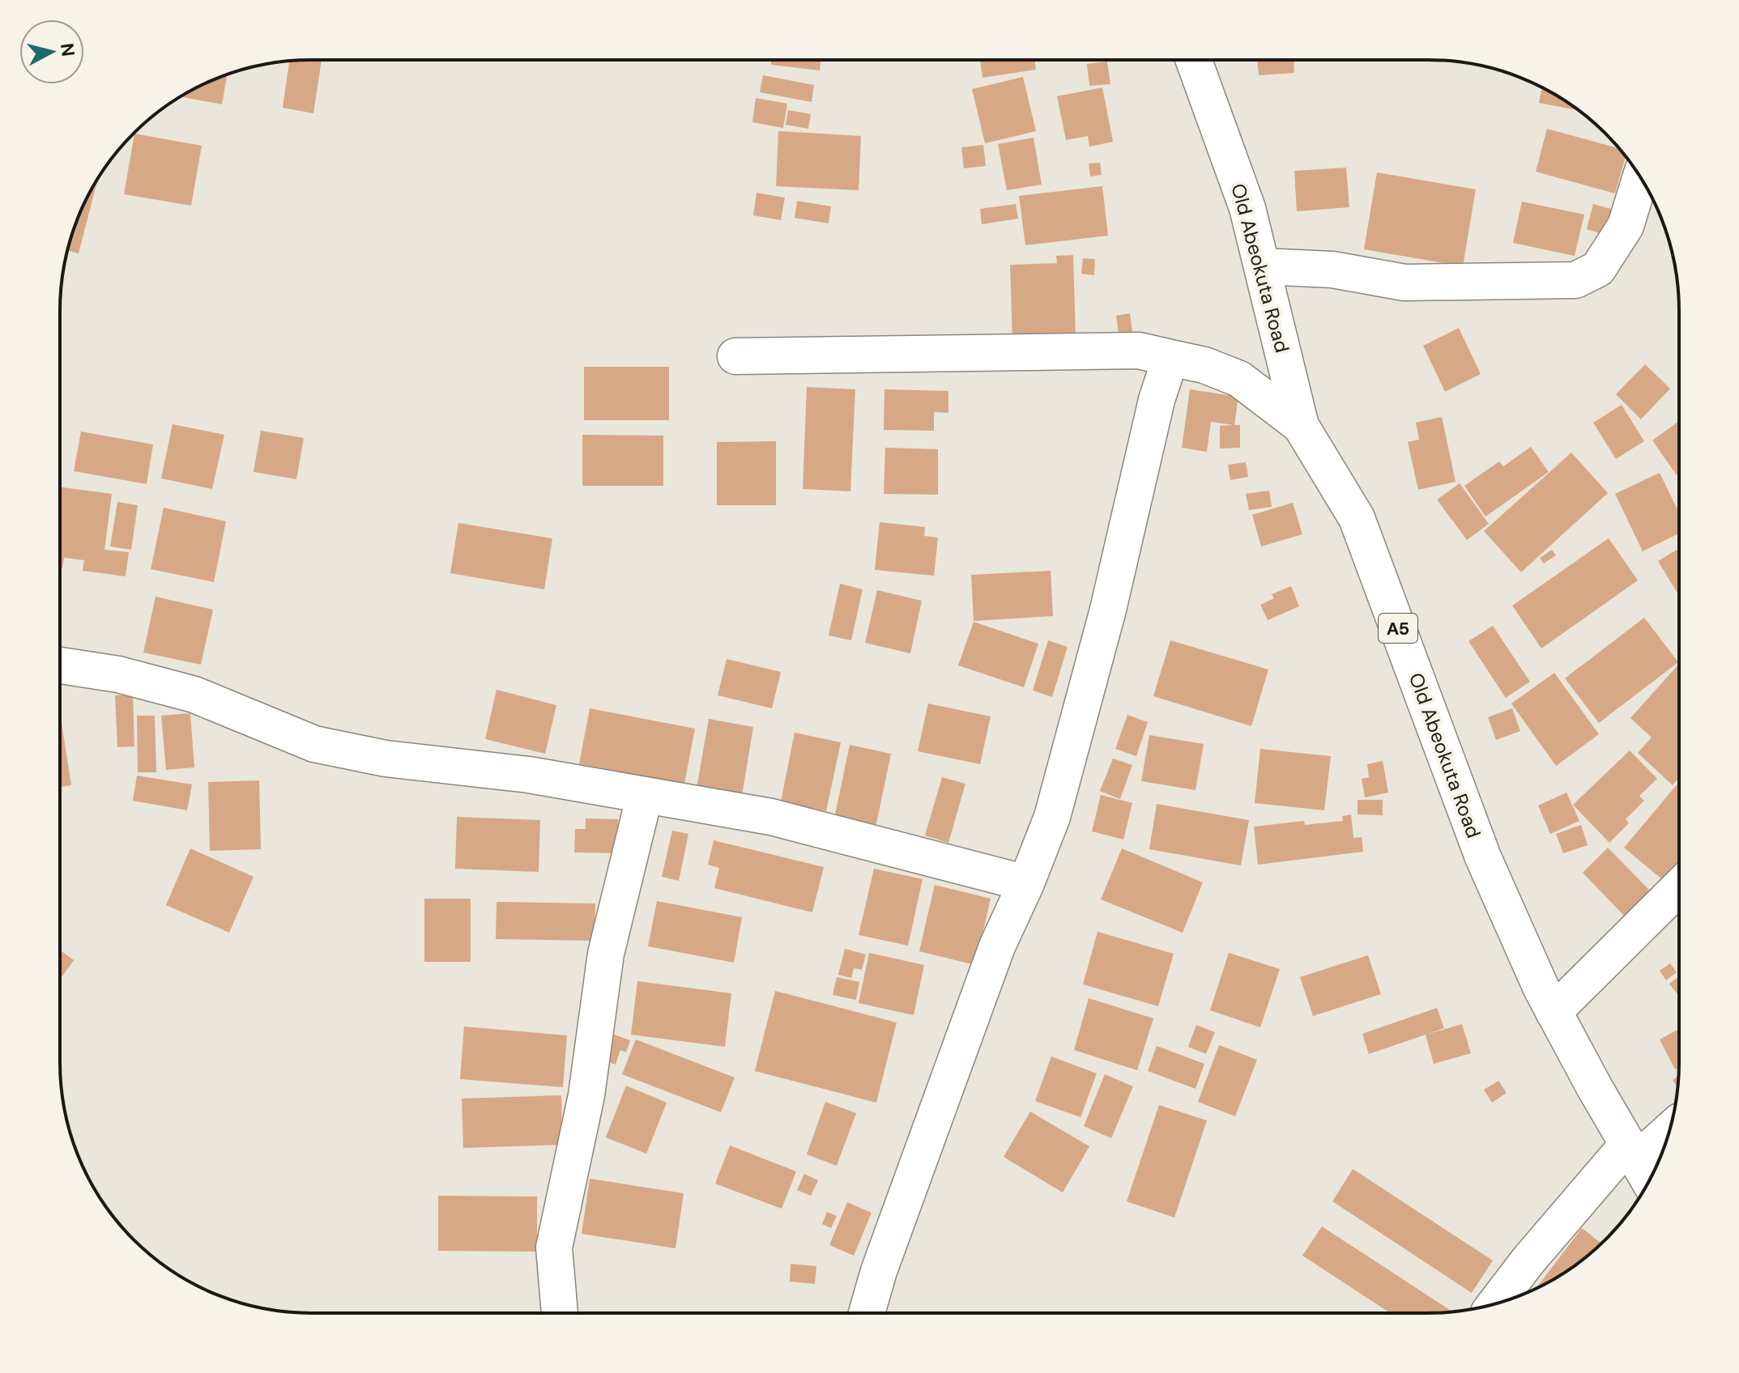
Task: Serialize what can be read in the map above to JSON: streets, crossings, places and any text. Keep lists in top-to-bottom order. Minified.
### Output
{"streets":{"main road":["Old Abeokuta Road","A5"]},"north":"right"}
